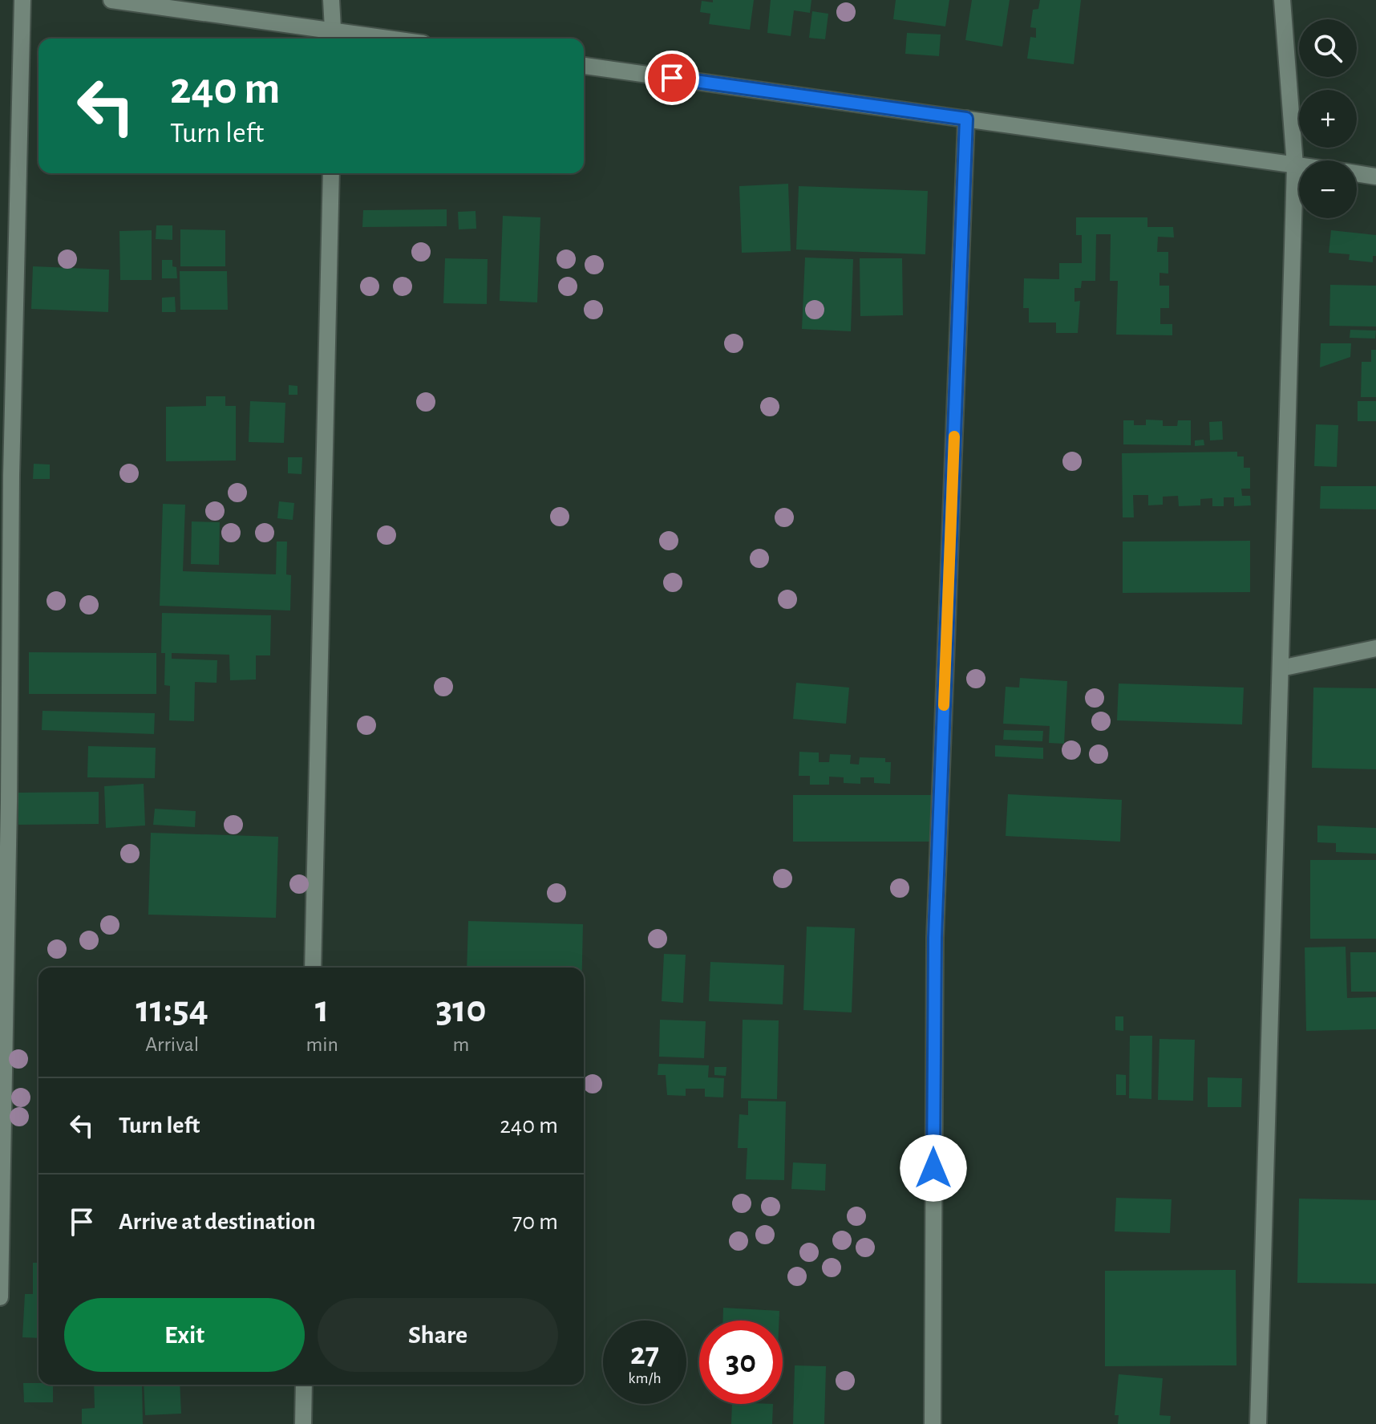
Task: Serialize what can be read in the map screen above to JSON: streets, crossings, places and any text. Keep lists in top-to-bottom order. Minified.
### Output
{"page":{"map_buttons":["+","−"],"turn":["240 m","Turn left"],"eta":["11:54","Arrival","1","min","310","m"],"list":[{"name":"Turn left","value":"240 m"},{"name":"Arrive at destination","value":"70 m"}],"buttons":["Exit","Share"],"speed":"27 km/h","limit":"30"}}
